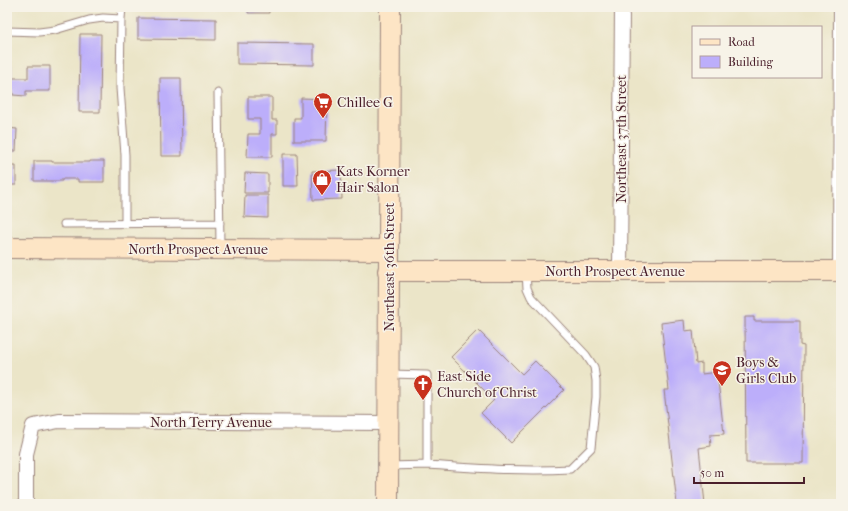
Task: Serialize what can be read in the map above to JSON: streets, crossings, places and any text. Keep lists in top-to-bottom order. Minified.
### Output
{"streets":{"street":["Northeast 37th Street","North Prospect Avenue","Northeast 36th Street","North Terry Avenue"]},"crossings":[["Northeast 37th Street","North Prospect Avenue"],["North Prospect Avenue","Northeast 36th Street"],["Northeast 36th Street","North Terry Avenue"]],"places":{"supermarket":["Chillee G"],"shop":["Kats Korner Hair Salon"],"school or university":["Boys & Girls Club"],"church":["East Side Church of Christ"]},"legend":["Road","Building"],"scale_bar":"50 m"}
